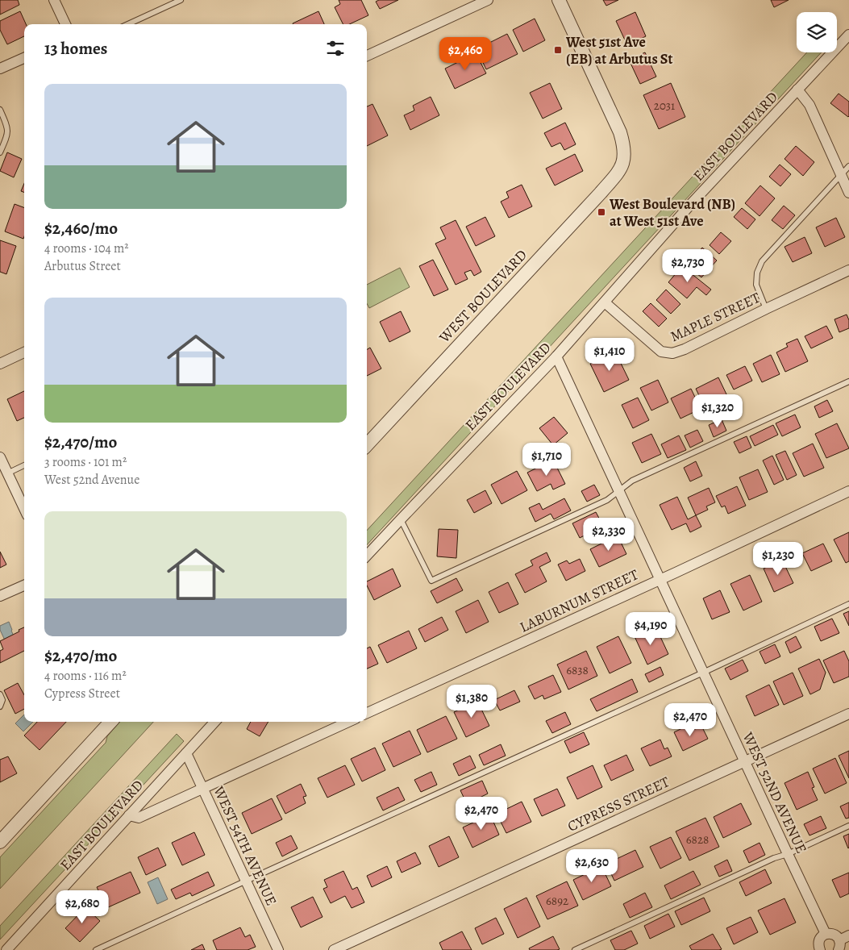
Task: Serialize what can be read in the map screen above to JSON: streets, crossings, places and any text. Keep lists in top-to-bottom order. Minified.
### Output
{"streets":{"street":["EAST BOULEVARD","WEST BOULEVARD","MAPLE STREET","LABURNUM STREET","WEST 52ND AVENUE","CYPRESS STREET","WEST 54TH AVENUE"]},"crossings":[["EAST BOULEVARD","MAPLE STREET"],["EAST BOULEVARD","WEST 52ND AVENUE"],["EAST BOULEVARD","WEST 54TH AVENUE"],["LABURNUM STREET","WEST 52ND AVENUE"],["WEST 52ND AVENUE","CYPRESS STREET"]],"places":{"transit":["West 51st Ave (EB) at Arbutus St","West Boulevard (NB) at West 51st Ave"]},"house_numbers":["2031","6838","6828","6892"],"page":{"heading":"13 homes","price":["$2,460","$2,730","$1,410","$1,320","$1,710","$2,330","$1,230","$4,190","$1,380","$2,470","$2,470","$2,630","$2,680"],"list":[{"name":"$2,460/mo","note":"4 rooms · 104 m² · Arbutus Street"},{"name":"$2,470/mo","note":"3 rooms · 101 m² · West 52nd Avenue"},{"name":"$2,470/mo","note":"4 rooms · 116 m² · Cypress Street"}]}}
